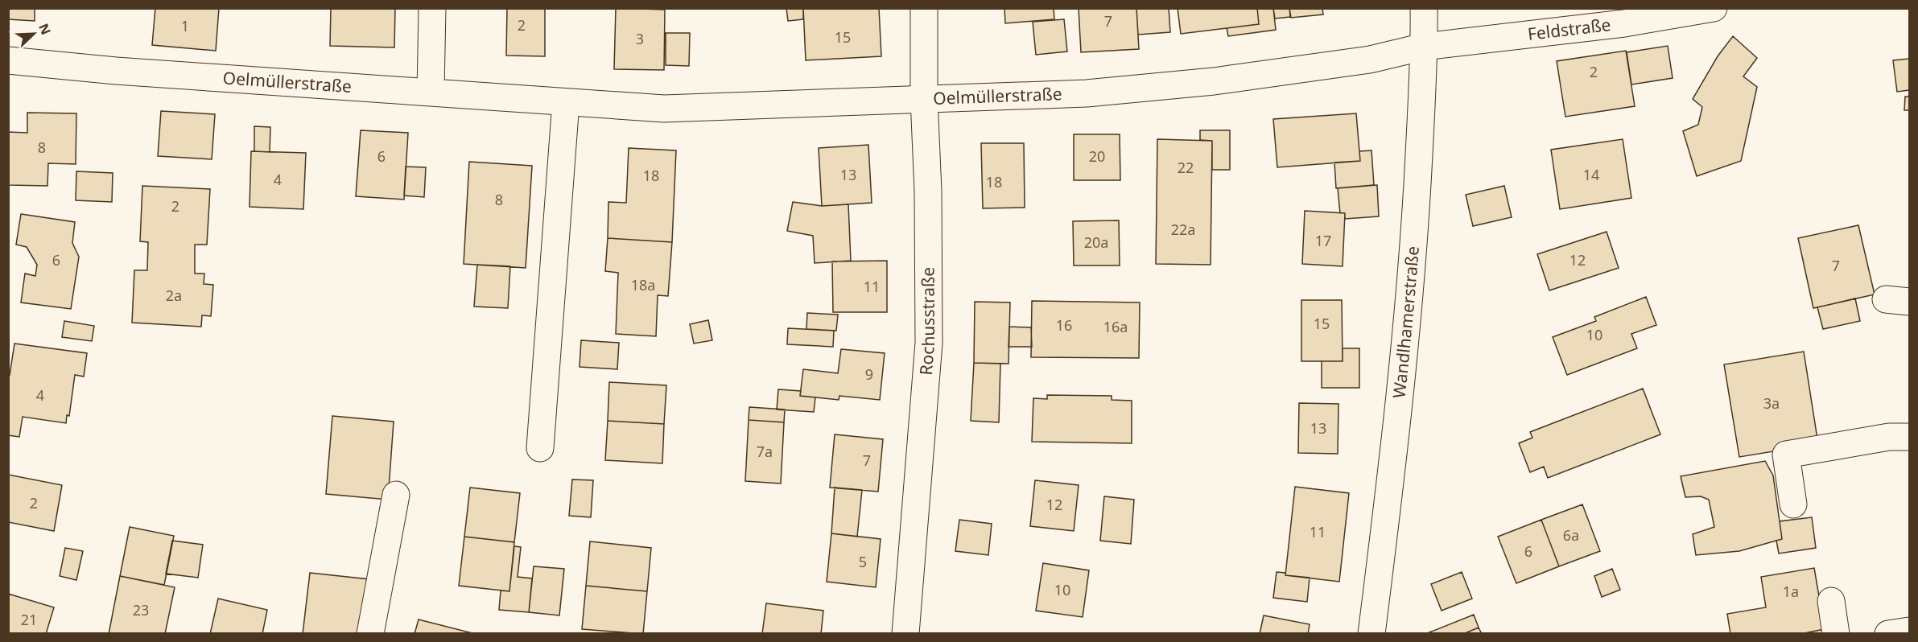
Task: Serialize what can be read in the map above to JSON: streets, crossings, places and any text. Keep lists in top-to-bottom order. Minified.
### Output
{"streets":{"street":["Feldstraße","Oelmüllerstraße","Rochusstraße","Wandlhamerstraße"]},"crossings":[["Feldstraße","Oelmüllerstraße"],["Feldstraße","Wandlhamerstraße"],["Oelmüllerstraße","Rochusstraße"],["Oelmüllerstraße","Wandlhamerstraße"]],"house_numbers":["7","2","1","15","3","2","8","6","20","22","13","14","18","4","18","8","2","22a","17","20a","6","12","7","18a","11","2a","15","16","16a","10","9","4","3a","13","7a","7","2","12","11","6a","6","5","10","1a","23","21"],"north":"top right"}
